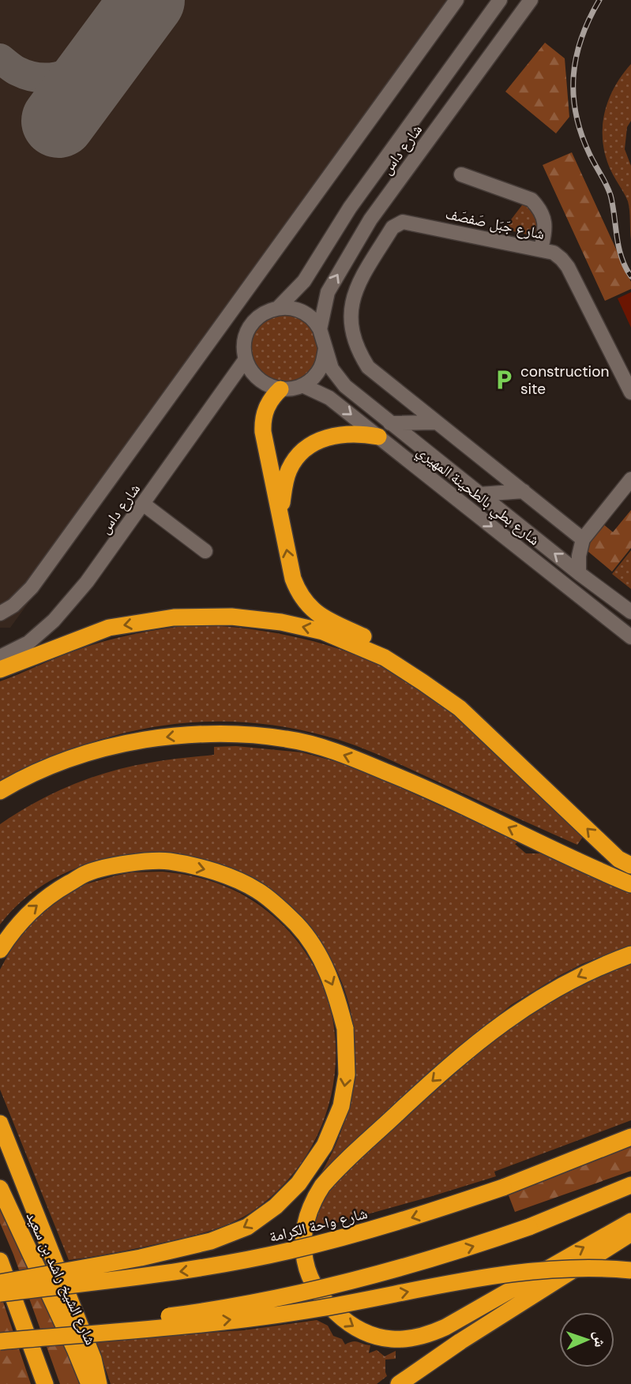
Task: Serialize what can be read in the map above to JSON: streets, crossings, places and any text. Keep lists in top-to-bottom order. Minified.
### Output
{"streets":{"highway":["شارع واحة الكرامة","شارع الشيخ راشد بن سعيد"],"street":["شارع داس","شارع جَبَل صَفصَف","شارع بطي بالطحينة المهيري"]},"crossings":[["شارع داس","شارع جَبَل صَفصَف"],["شارع داس","شارع بطي بالطحينة المهيري"]],"places":{"parking":["construction site"]},"north":"right"}
